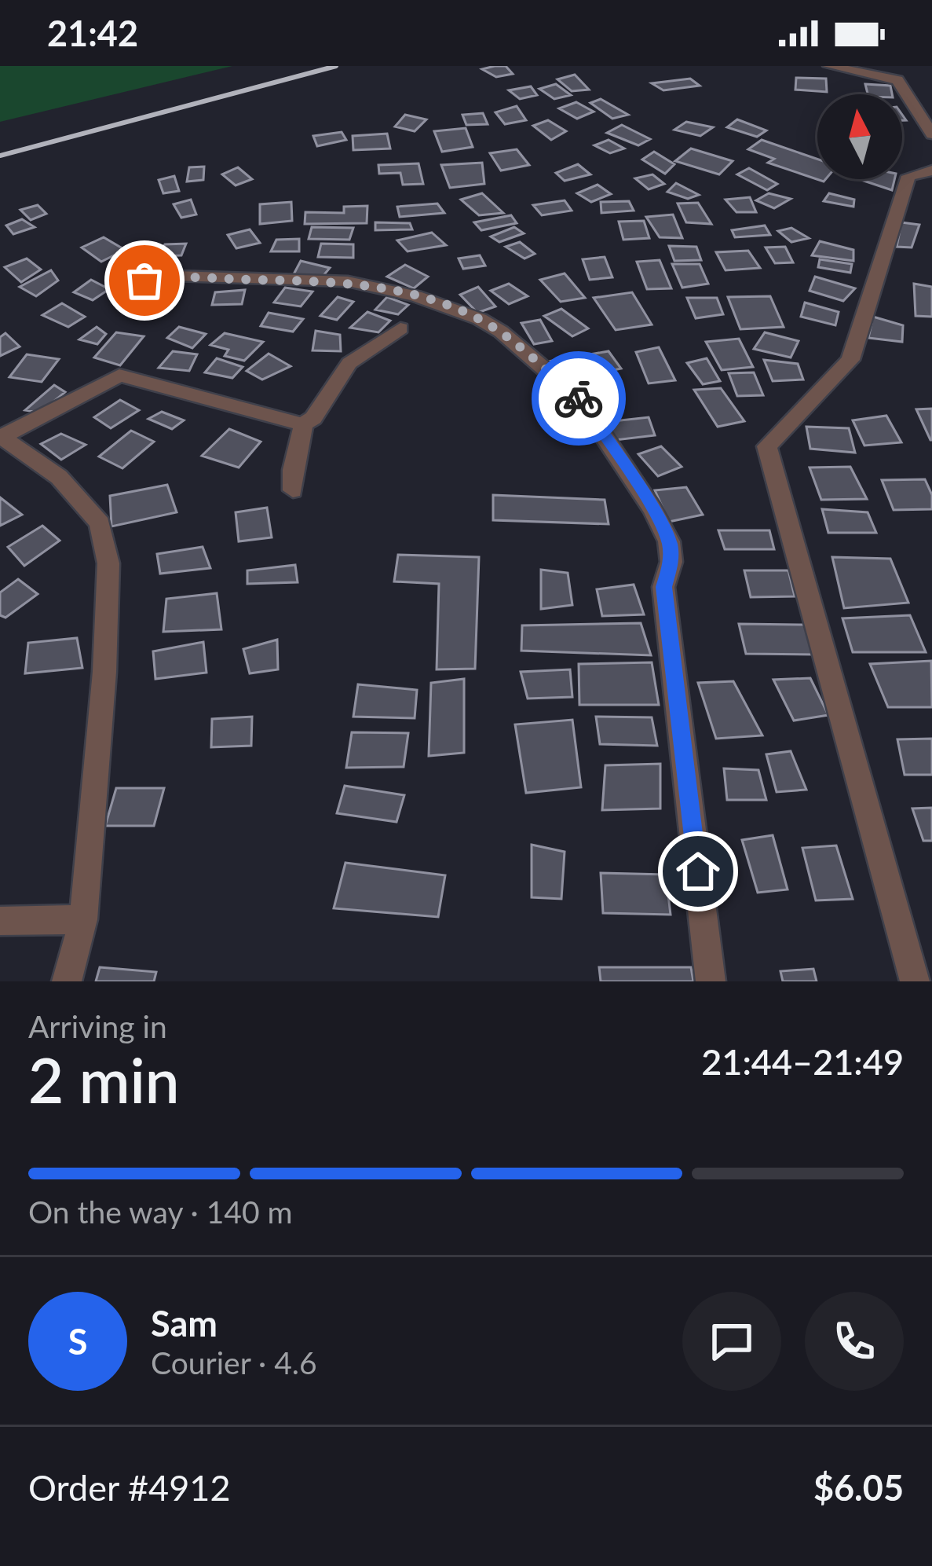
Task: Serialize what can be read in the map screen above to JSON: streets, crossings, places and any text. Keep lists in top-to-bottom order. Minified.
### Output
{"north":"top","page":{"status":"21:42","heading":["2 min","Arriving in","21:44–21:49"],"panel":["Sam","Courier · 4.6","Order #4912","$6.05"],"bar":"On the way · 140 m","round":"S"}}
